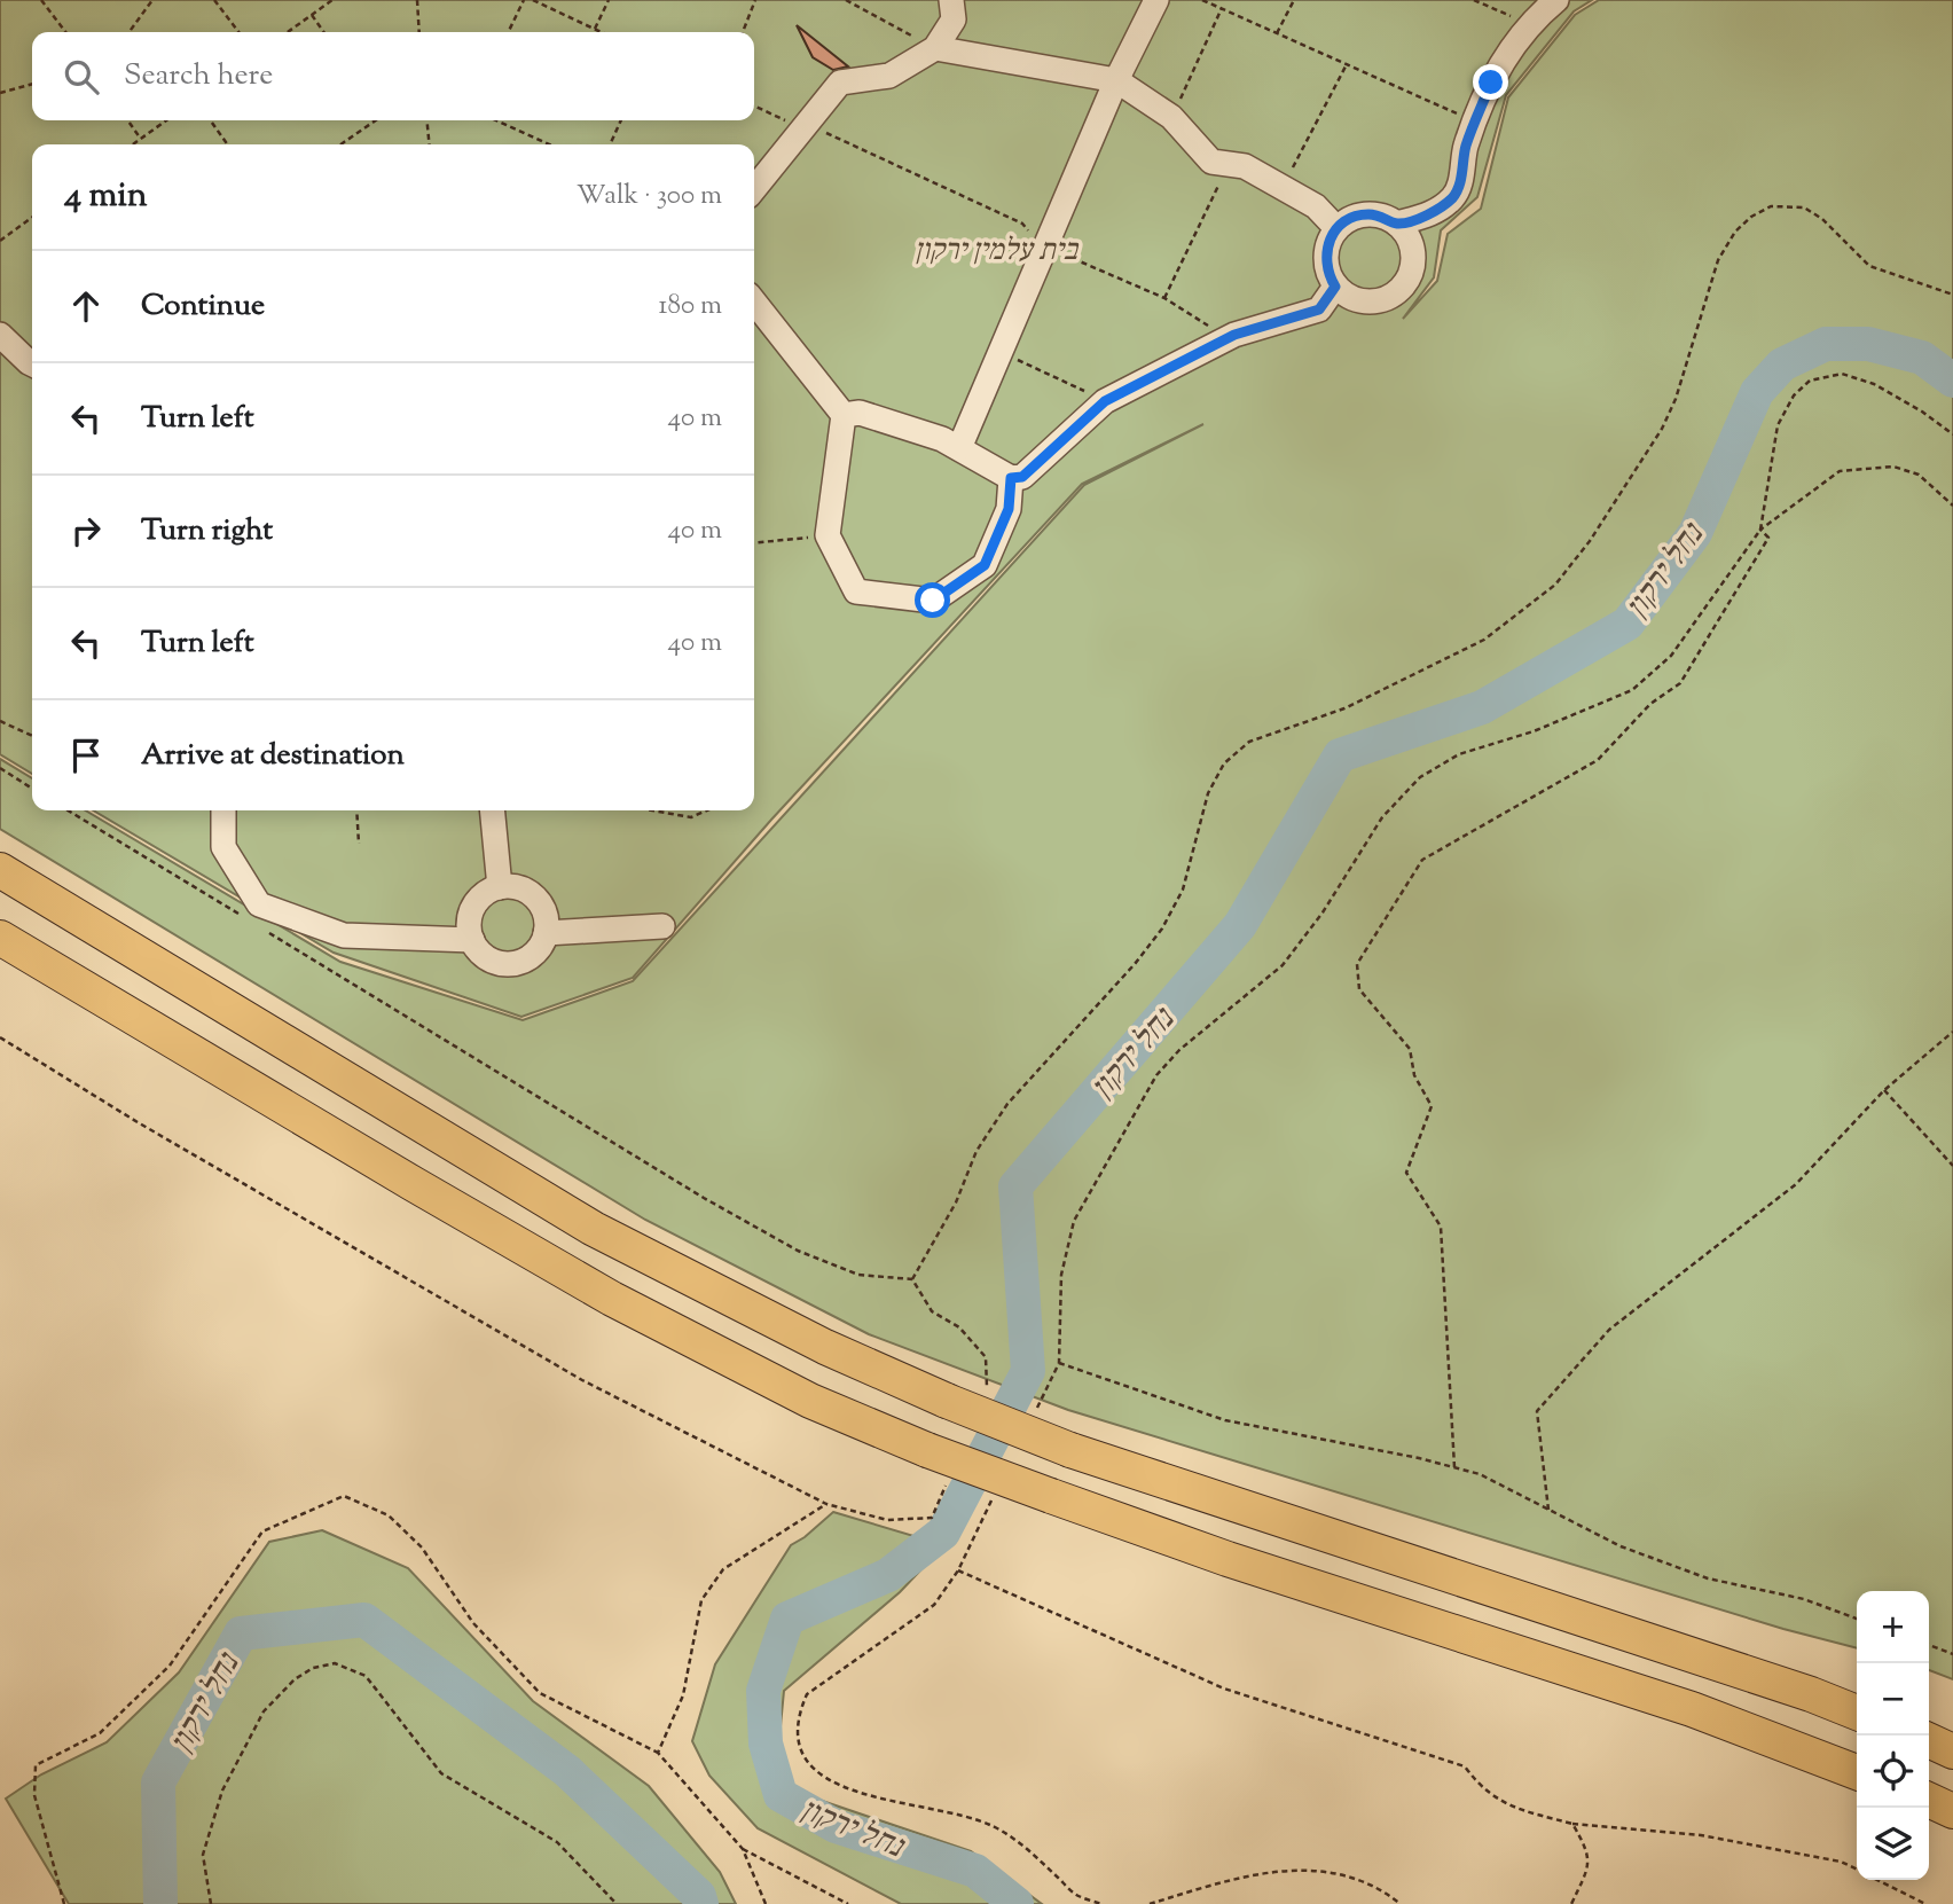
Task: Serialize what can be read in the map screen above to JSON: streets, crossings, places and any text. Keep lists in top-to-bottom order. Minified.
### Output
{"water":["נחל ירקון"],"parks":["בית עלמין ירקון"],"page":{"search":"Search here","heading":["4 min","Walk · 300 m"],"list":[["Continue","180 m"],["Turn left","40 m"],["Turn right","40 m"],["Turn left","40 m"],"Arrive at destination"],"map_buttons":["+","−"]}}
